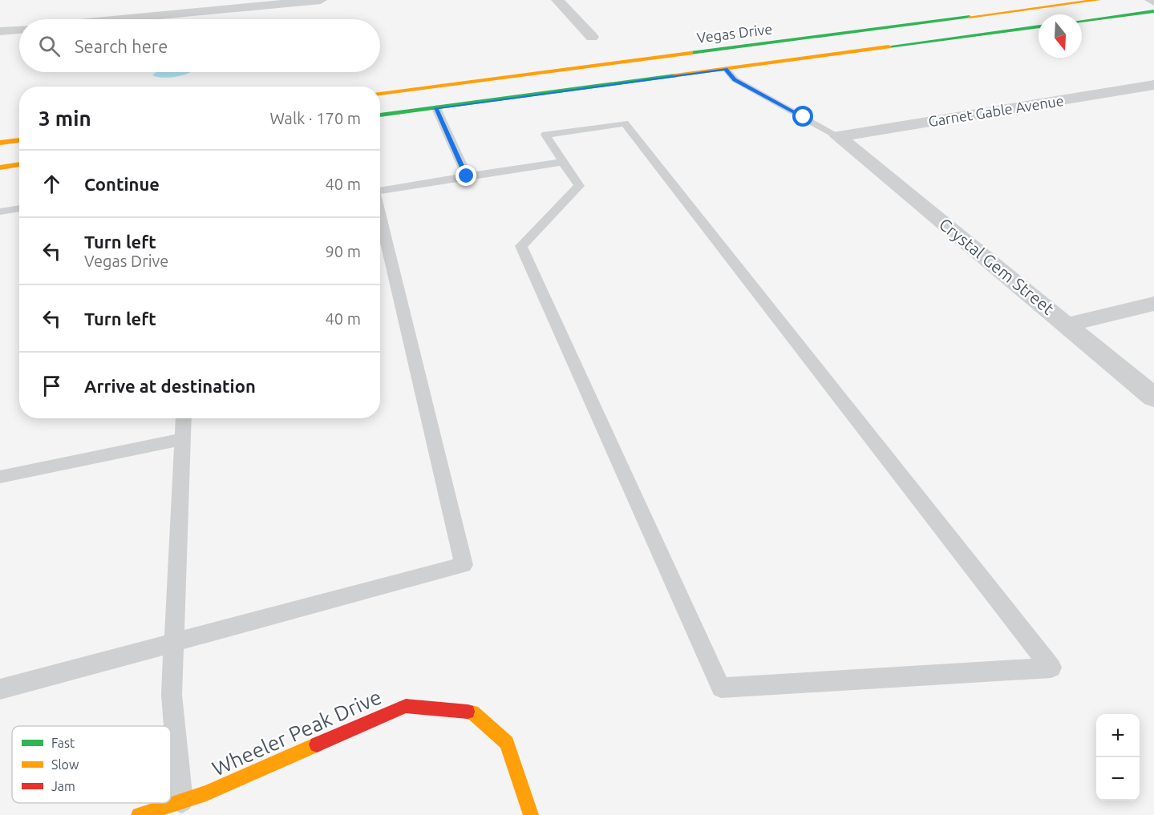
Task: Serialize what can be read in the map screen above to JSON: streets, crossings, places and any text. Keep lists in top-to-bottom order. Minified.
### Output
{"streets":{"main road":["Vegas Drive","Wheeler Peak Drive"],"street":["Garnet Gable Avenue","Crystal Gem Street"]},"crossings":[["Garnet Gable Avenue","Crystal Gem Street"]],"legend":["Fast","Slow","Jam"],"north":"bottom","page":{"search":"Search here","heading":["3 min","Walk · 170 m"],"list":[["Continue","40 m"],["Turn left","Vegas Drive","90 m"],["Turn left","40 m"],"Arrive at destination"],"map_buttons":["+","−"]}}
